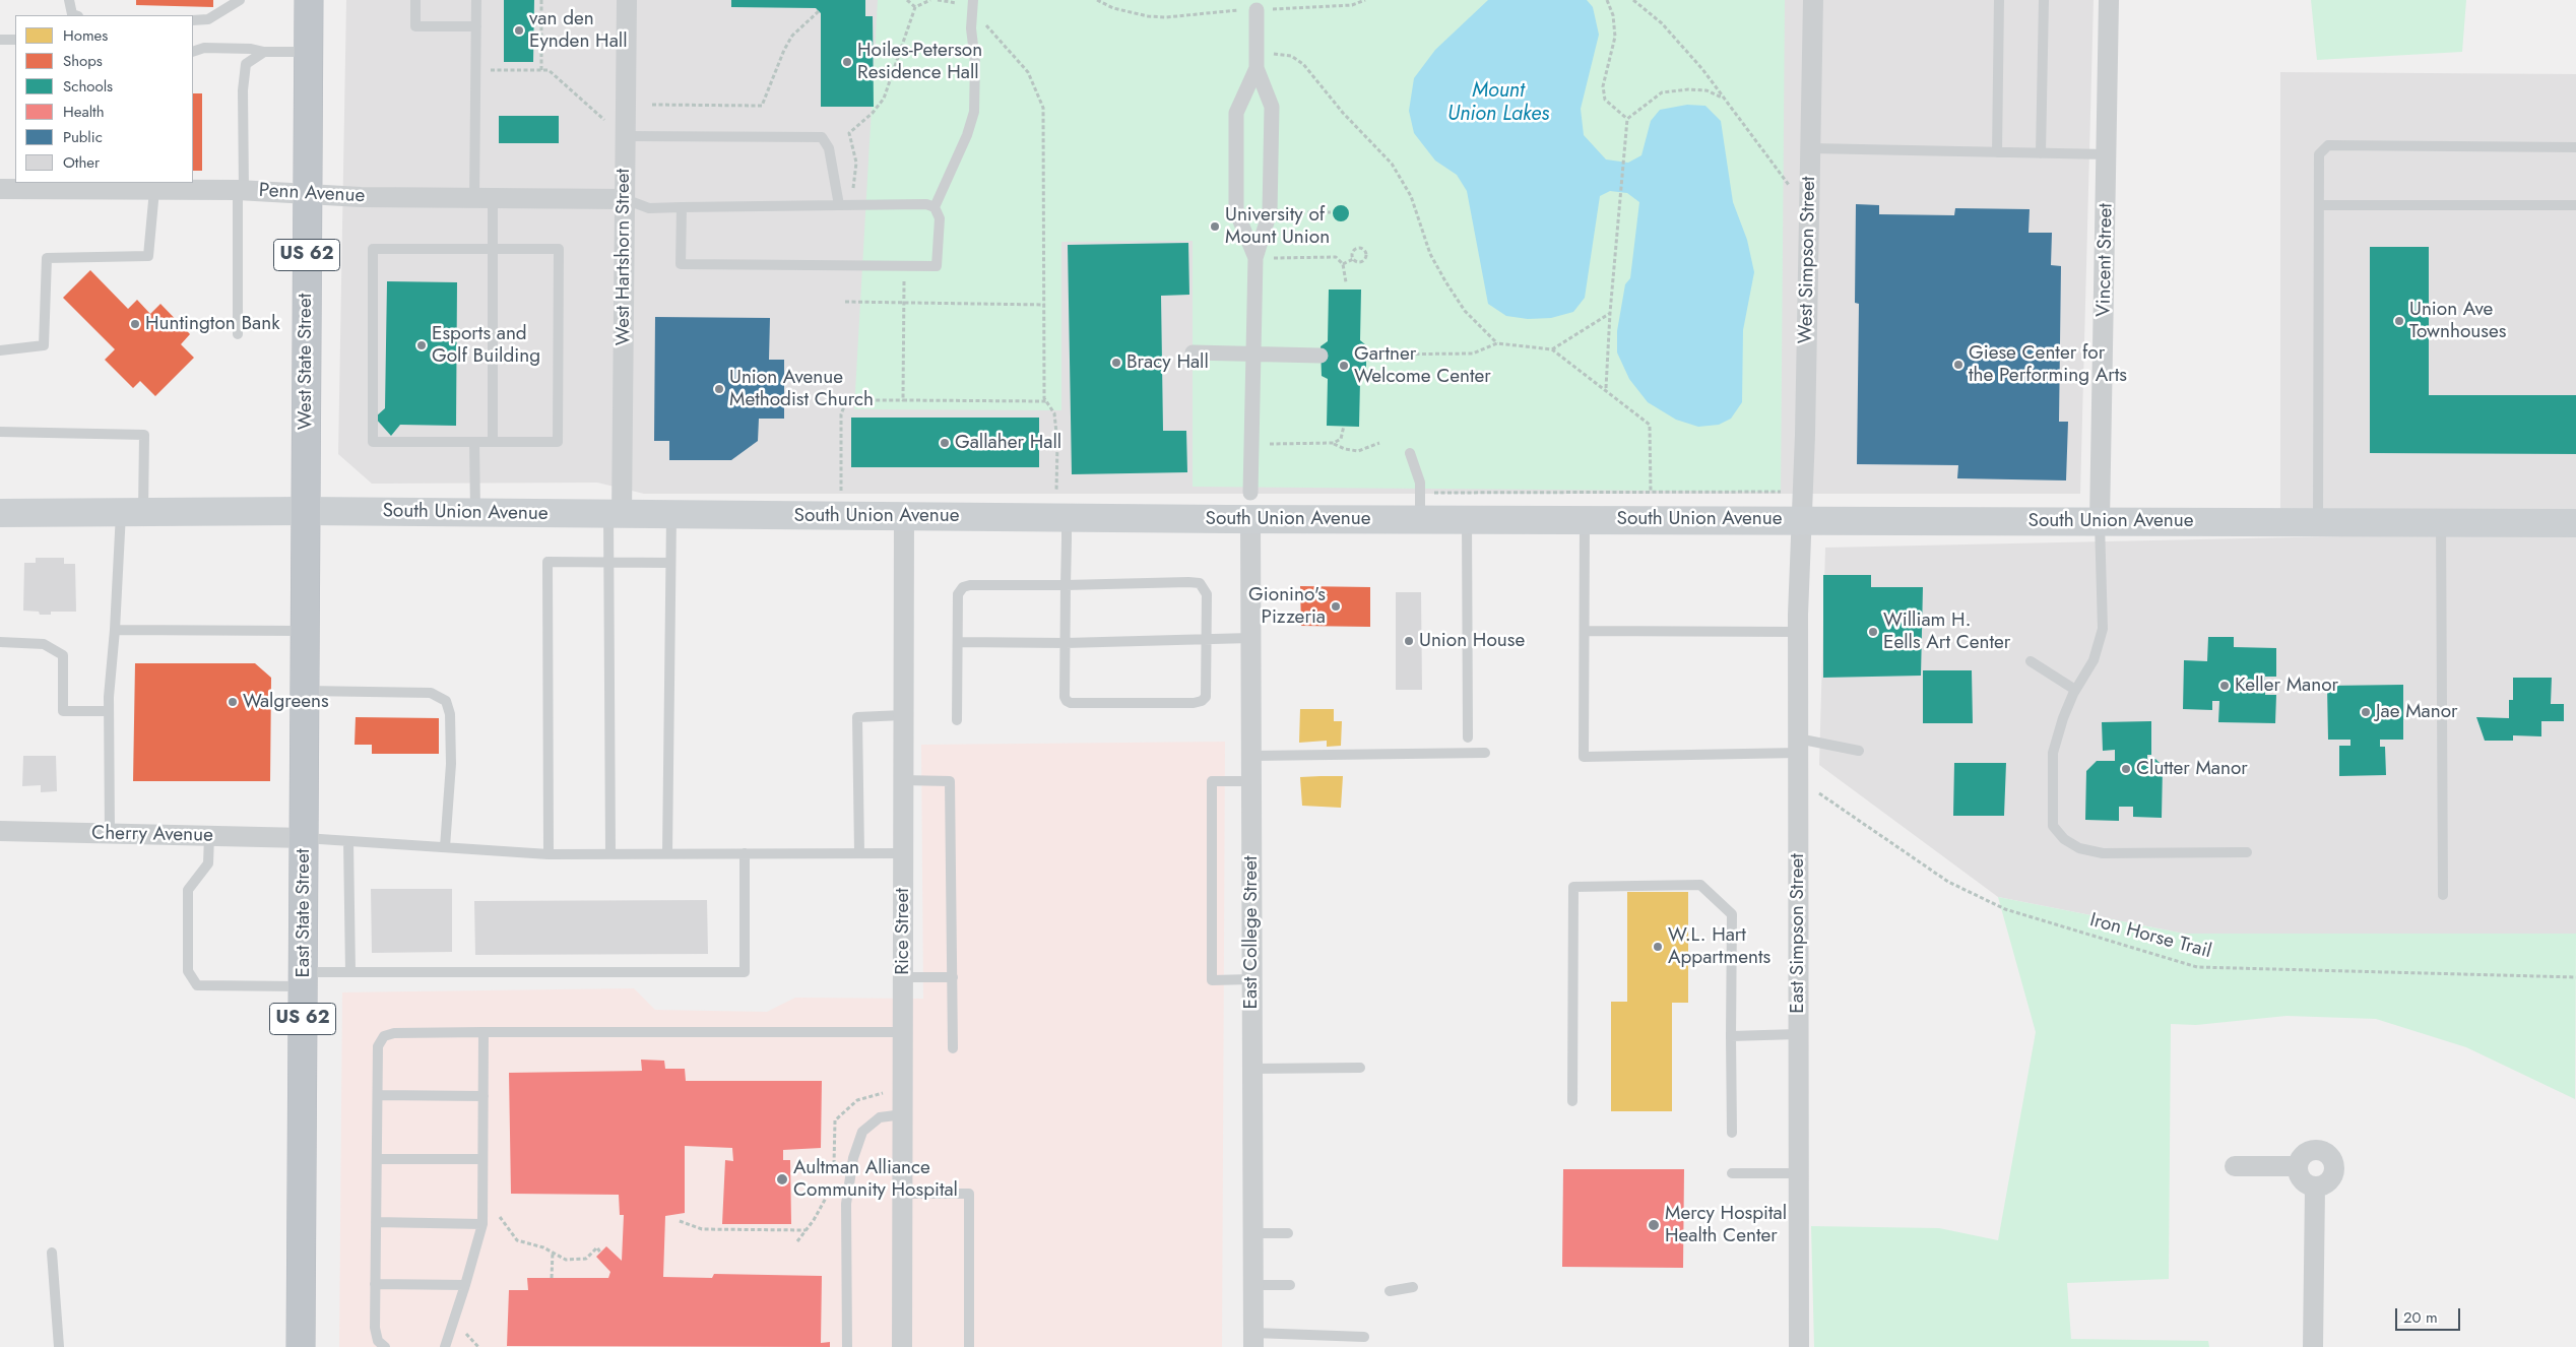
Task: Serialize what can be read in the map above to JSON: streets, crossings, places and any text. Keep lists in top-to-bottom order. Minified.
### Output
{"streets":{"highway":["US 62","West State Street","East State Street"],"main road":["South Union Avenue"],"street":["Penn Avenue","West Hartshorn Street","West Simpson Street","Vincent Street","Cherry Avenue","Rice Street","East College Street","East Simpson Street"],"path":["Iron Horse Trail"]},"crossings":[["Penn Avenue","West Hartshorn Street"],["Penn Avenue","West State Street"],["West Hartshorn Street","South Union Avenue"],["West Simpson Street","South Union Avenue"],["West Simpson Street","East Simpson Street"],["Vincent Street","South Union Avenue"],["West State Street","South Union Avenue"],["West State Street","East State Street"],["South Union Avenue","East State Street"],["South Union Avenue","Rice Street"],["South Union Avenue","East College Street"],["South Union Avenue","East Simpson Street"],["Cherry Avenue","East State Street"]],"water":["Mount Union Lakes"],"places":["van den Eynden Hall","Hoiles-Peterson Residence Hall","University of Mount Union","Union Ave Townhouses","Huntington Bank","Esports and Golf Building","Bracy Hall","Giese Center for the Performing Arts","Gartner Welcome Center","Union Avenue Methodist Church","Gallaher Hall","Gionino's Pizzeria","William H. Eells Art Center","Union House","Keller Manor","Walgreens","Jae Manor","Clutter Manor","W.L. Hart Appartments","Aultman Alliance Community Hospital","Mercy Hospital Health Center"],"legend":["Homes","Shops","Schools","Health","Public","Other"],"scale_bar":"20 m"}
